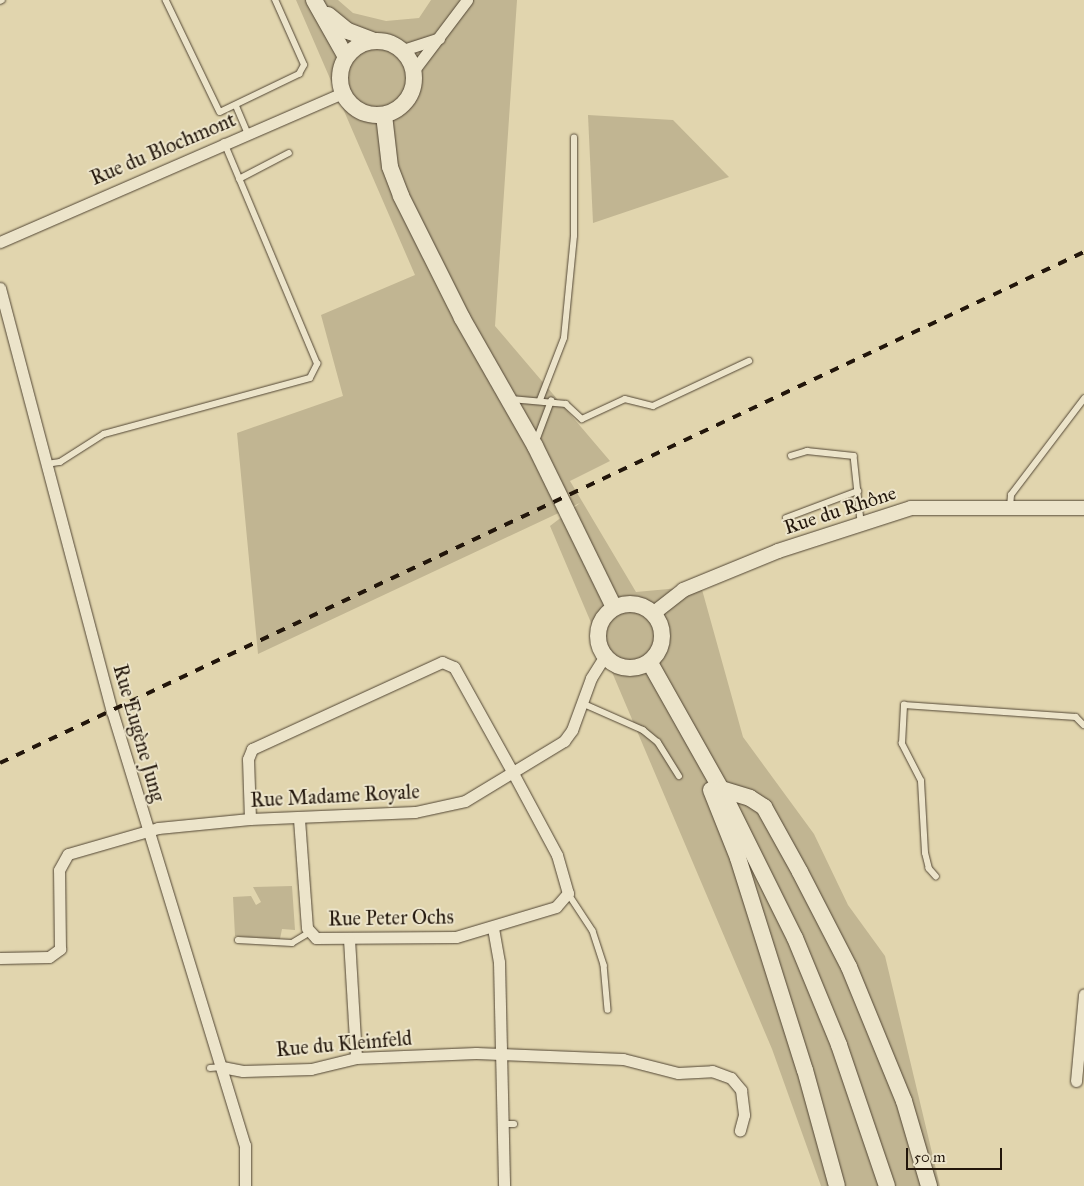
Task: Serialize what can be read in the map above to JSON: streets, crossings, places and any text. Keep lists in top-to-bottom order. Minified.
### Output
{"streets":{"street":["Rue du Blochmont","Rue du Rhône","Rue Eugène Jung","Rue Madame Royale","Rue Peter Ochs","Rue du Kleinfeld"]},"crossings":[["Rue du Rhône","Rue Madame Royale"],["Rue Eugène Jung","Rue Madame Royale"],["Rue Eugène Jung","Rue du Kleinfeld"],["Rue Madame Royale","Rue Peter Ochs"]],"scale_bar":"50 m"}
